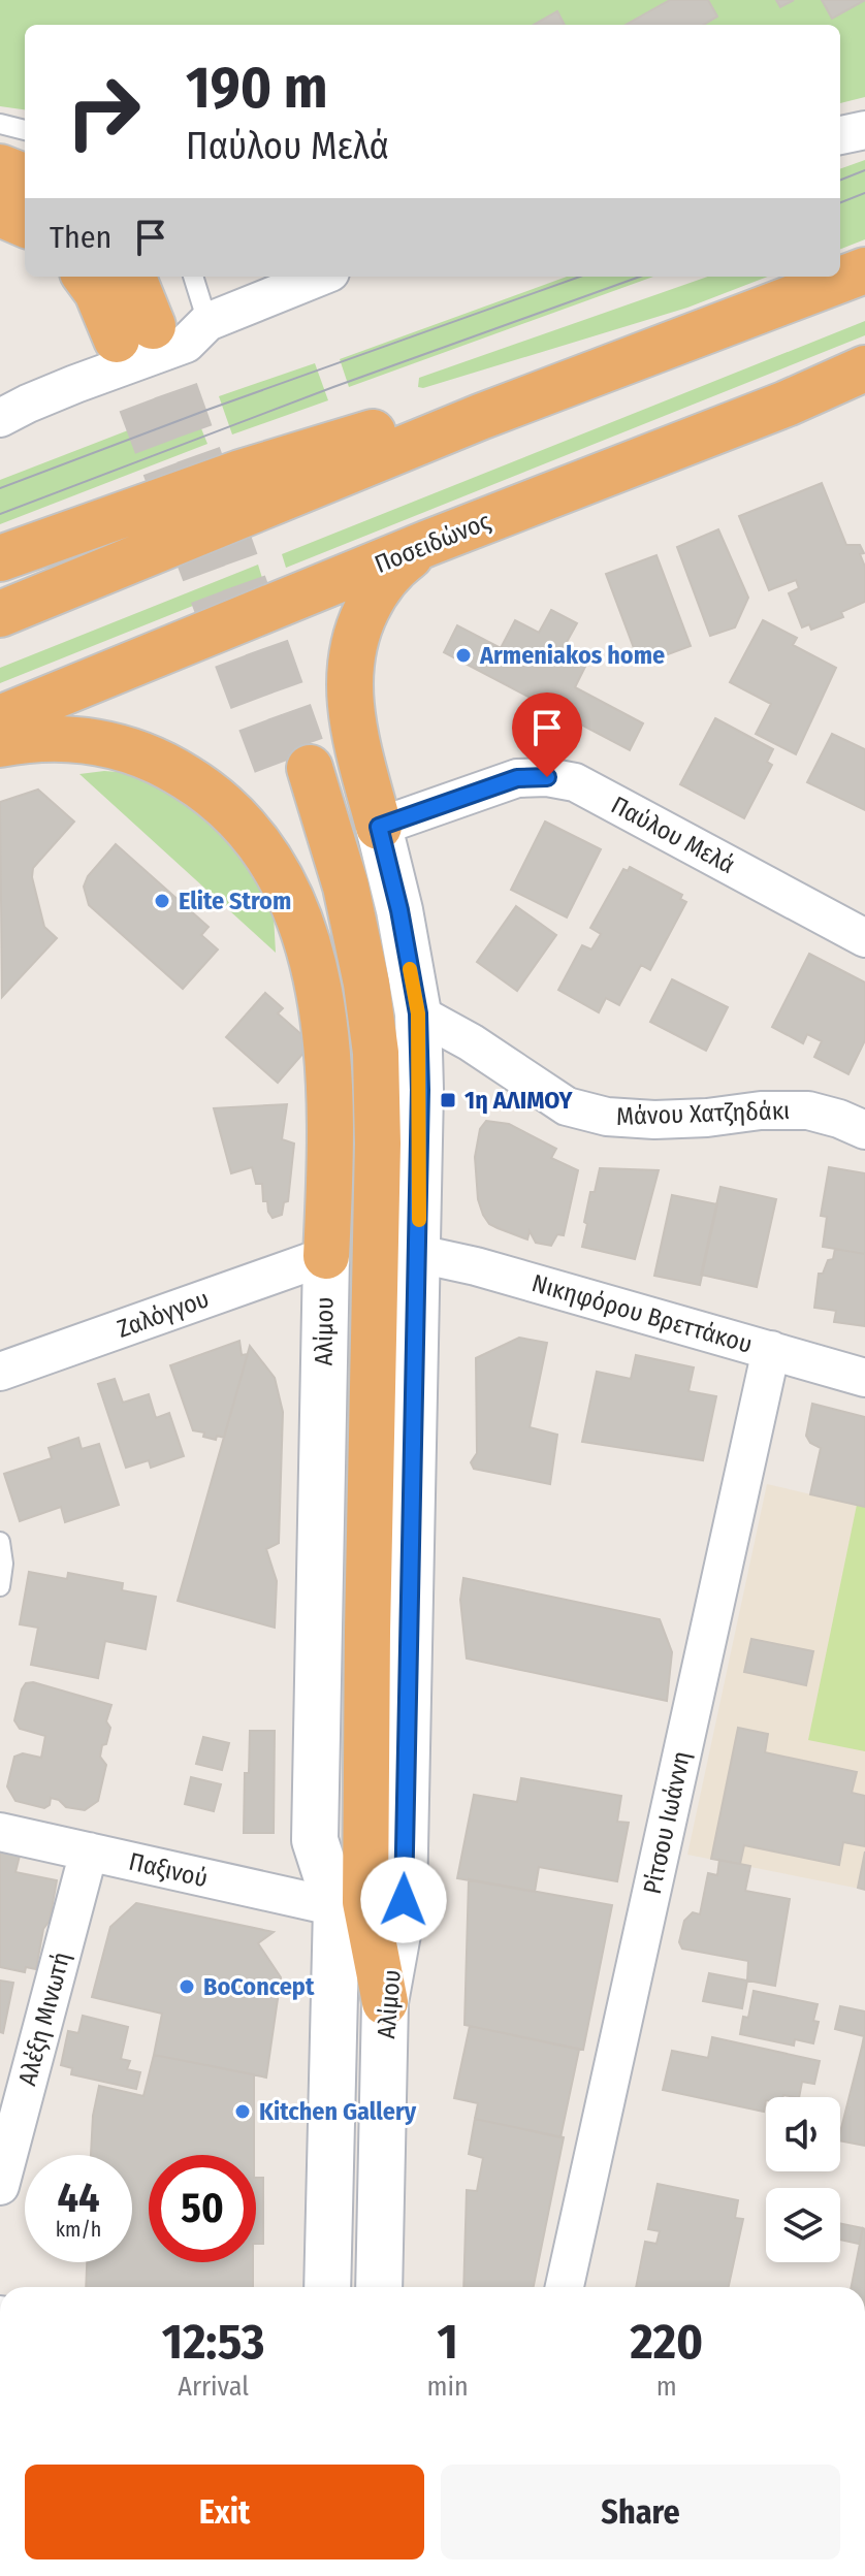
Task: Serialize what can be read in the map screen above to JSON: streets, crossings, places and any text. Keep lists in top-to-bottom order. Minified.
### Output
{"streets":{"highway":["Ποσειδώνος"],"main road":["Αλίμου"],"street":["Παύλου Μελά","Μάνου Χατζηδάκι","Ζαλόγγου","Νικηφόρου Βρεττάκου","Ρίτσου Ιωάννη","Παξινού","Αλέξη Μινωτή"]},"crossings":[["Παύλου Μελά","Αλίμου"],["Μάνου Χατζηδάκι","Αλίμου"],["Ζαλόγγου","Αλίμου"],["Νικηφόρου Βρεττάκου","Αλίμου"],["Νικηφόρου Βρεττάκου","Ρίτσου Ιωάννη"],["Αλίμου","Παξινού"],["Παξινού","Αλέξη Μινωτή"]],"places":{"other":["Armeniakos home","Elite Strom","BoConcept","Kitchen Gallery"],"transit":["1η ΑΛΙΜΟΥ"]},"page":{"turn":["190 m","Παύλου Μελά"],"then":"Then","speed":"44 km/h","limit":"50","eta":["12:53","Arrival","1","min","220","m"],"buttons":["Exit","Share"]}}
